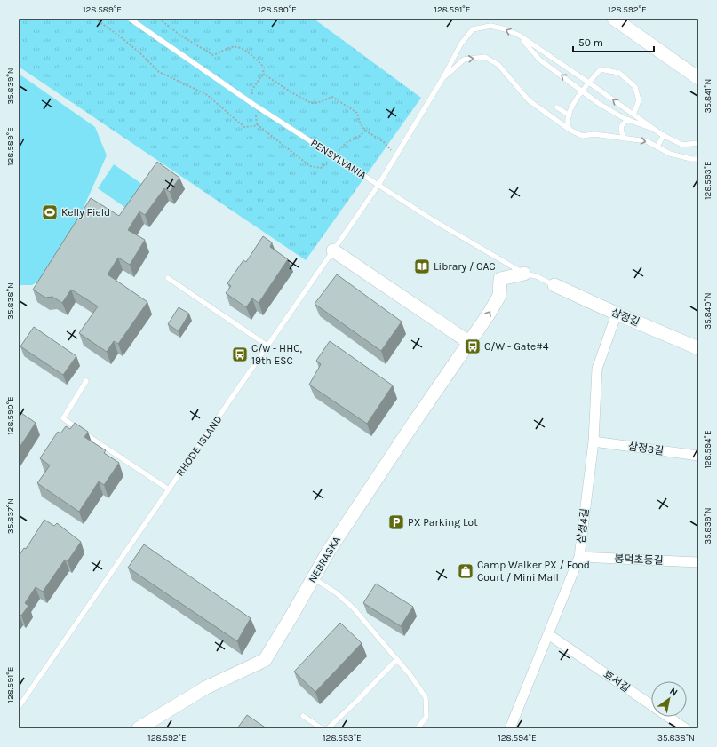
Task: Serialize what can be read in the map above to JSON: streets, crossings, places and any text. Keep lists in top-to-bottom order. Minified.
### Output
{"streets":{"street":["삼정길","삼정3길","삼정4길","NEBRASKA","봉덕초등길","효서길"],"lane":["PENSYLVANIA","RHODE ISLAND"]},"crossings":[["PENSYLVANIA","삼정길"],["PENSYLVANIA","RHODE ISLAND"],["PENSYLVANIA","NEBRASKA"],["삼정길","삼정4길"],["삼정3길","삼정4길"],["삼정4길","봉덕초등길"],["삼정4길","효서길"]],"places":{"sports":["Kelly Field"],"library":["Library / CAC"],"bus stop":["C/W - Gate#4","C/w - HHC, 19th ESC"],"parking":["PX Parking Lot"],"shop":["Camp Walker PX / Food Court / Mini Mall"]},"scale_bar":"50 m","north":"top right","coordinates":["128.589°E","128.590°E","128.591°E","128.592°E","35.839°N","35.841°N","128.593°E","35.838°N","35.840°N","128.594°E","35.837°N"]}
